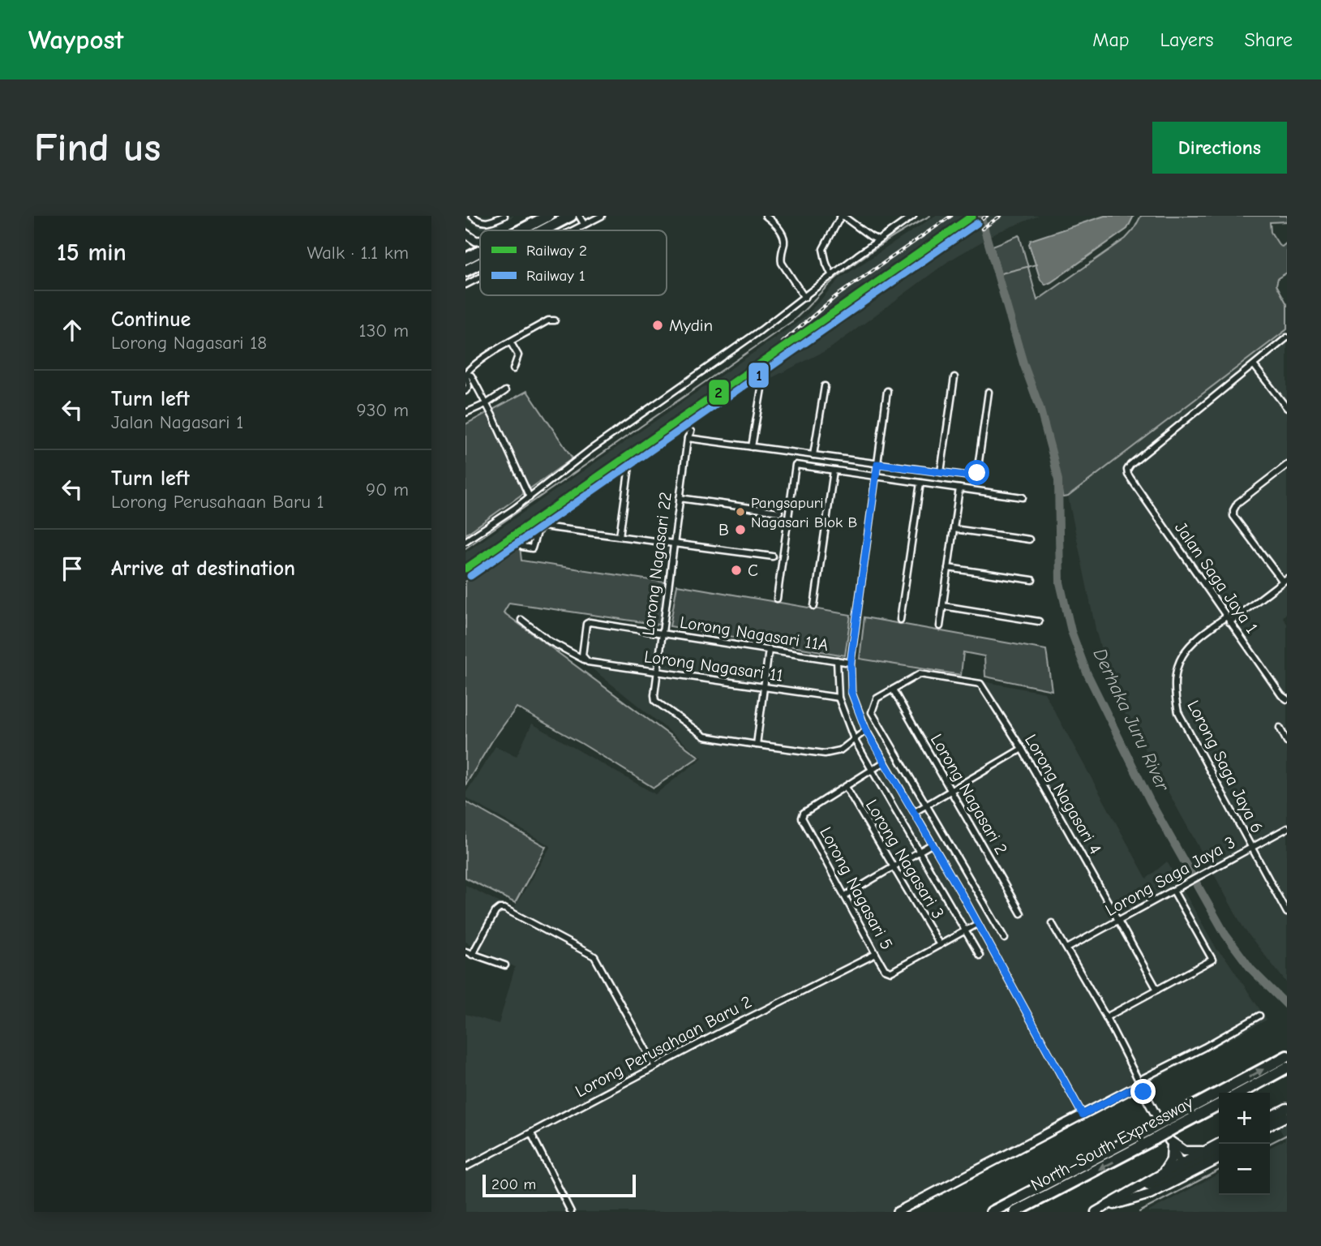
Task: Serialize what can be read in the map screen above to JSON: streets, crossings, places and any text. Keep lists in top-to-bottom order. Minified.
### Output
{"streets":{"highway":["North–South Expressway"],"street":["Lorong Nagasari 22","Jalan Saga Jaya 1","Lorong Nagasari 11A","Lorong Nagasari 11","Lorong Saga Jaya 6","Lorong Nagasari 2","Lorong Nagasari 4","Lorong Nagasari 3","Lorong Saga Jaya 3","Lorong Nagasari 5","Lorong Perusahaan Baru 2"]},"crossings":[["Lorong Nagasari 22","Lorong Nagasari 11A"],["Lorong Nagasari 22","Lorong Nagasari 11"],["Jalan Saga Jaya 1","Lorong Saga Jaya 6"],["Lorong Nagasari 11A","Lorong Nagasari 11"],["Lorong Saga Jaya 6","Lorong Saga Jaya 3"],["Lorong Nagasari 2","Lorong Nagasari 4"],["Lorong Nagasari 4","Lorong Saga Jaya 3"],["Lorong Nagasari 3","Lorong Nagasari 5"],["Lorong Nagasari 5","Lorong Perusahaan Baru 2"]],"water":["Derhaka Juru River"],"places":["Mydin","Pangsapuri Nagasari Blok B","B","C"],"lines":["rail line 2","rail line 1"],"legend":["Railway 2","Railway 1"],"scale_bar":"200 m","page":{"header":"Waypost","nav":["Map","Layers","Share"],"buttons":"Directions","title":"Find us","heading":["15 min","Walk · 1.1 km"],"list":[["Continue","Lorong Nagasari 18","130 m"],["Turn left","Jalan Nagasari 1","930 m"],["Turn left","Lorong Perusahaan Baru 1","90 m"],"Arrive at destination"],"map_buttons":["+","−"],"scale":"200 m"}}
